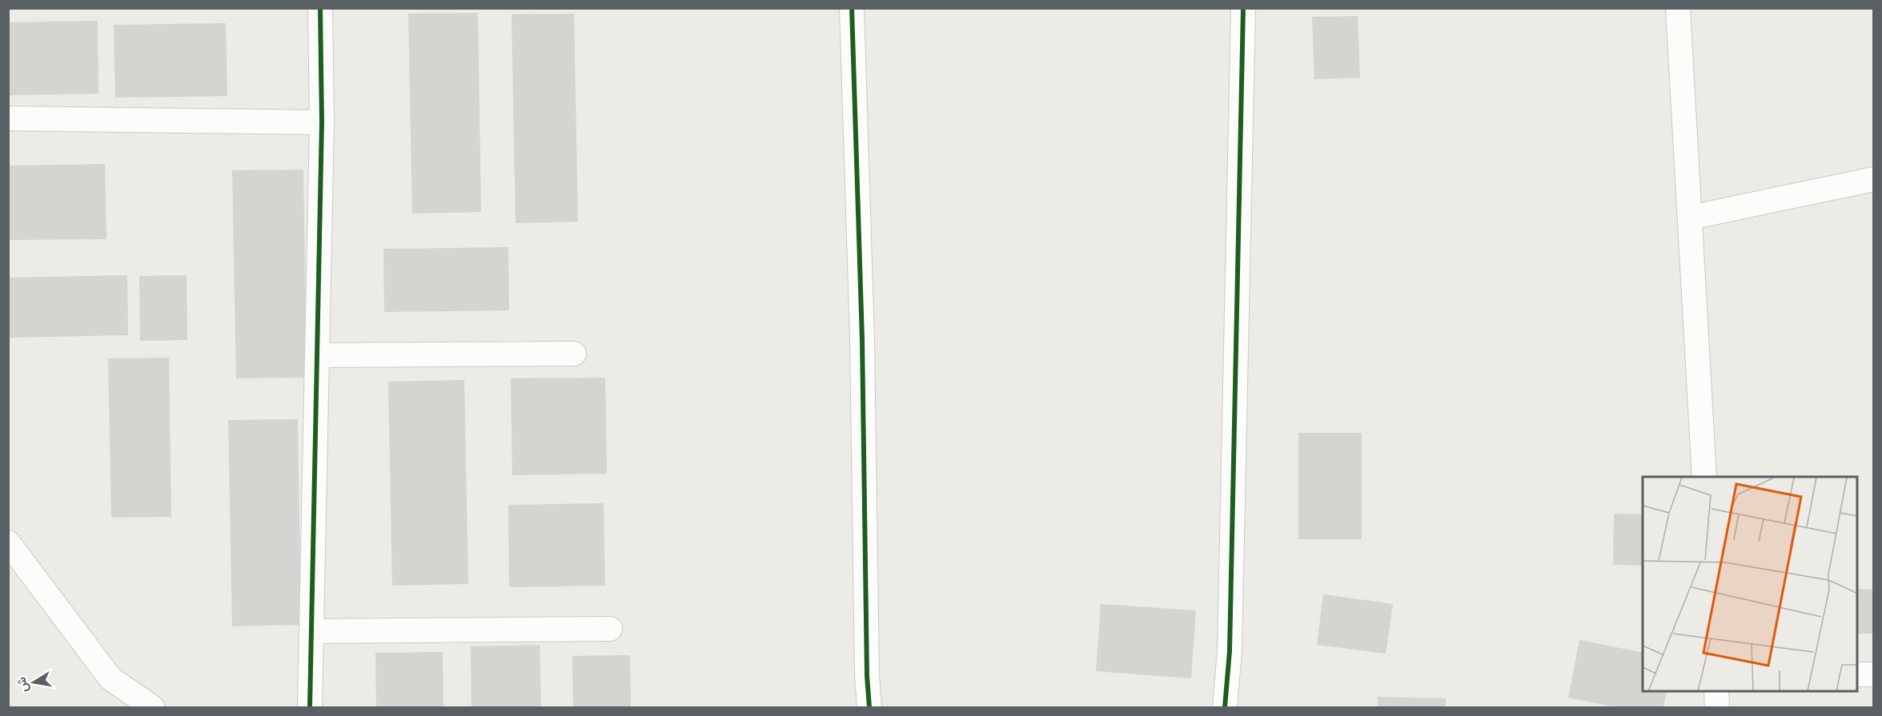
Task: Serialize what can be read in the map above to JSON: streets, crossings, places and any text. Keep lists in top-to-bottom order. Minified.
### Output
{"north":"left"}
